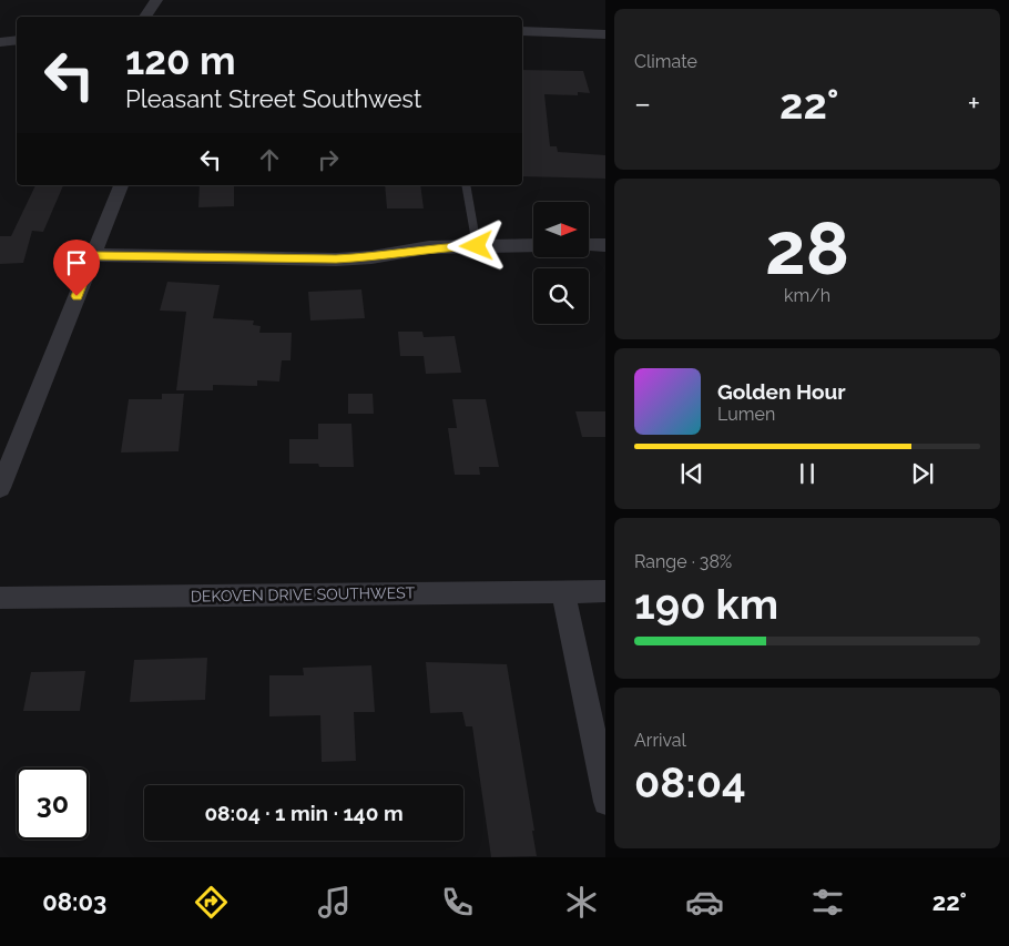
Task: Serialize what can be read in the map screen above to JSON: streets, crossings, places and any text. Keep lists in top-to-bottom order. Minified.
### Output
{"streets":{"street":["DEKOVEN DRIVE SOUTHWEST"]},"north":"right","page":{"tile":["Climate",["28","km/h"],["Range · 38%","190 km"],["Arrival","08:04"]],"turn":["120 m","Pleasant Street Southwest"],"heat":["−","22°","+"],"song":["Golden Hour","Lumen"],"limit":"30","trip":"08:04 · 1 min · 140 m","tabs":["08:03","22°"]}}
